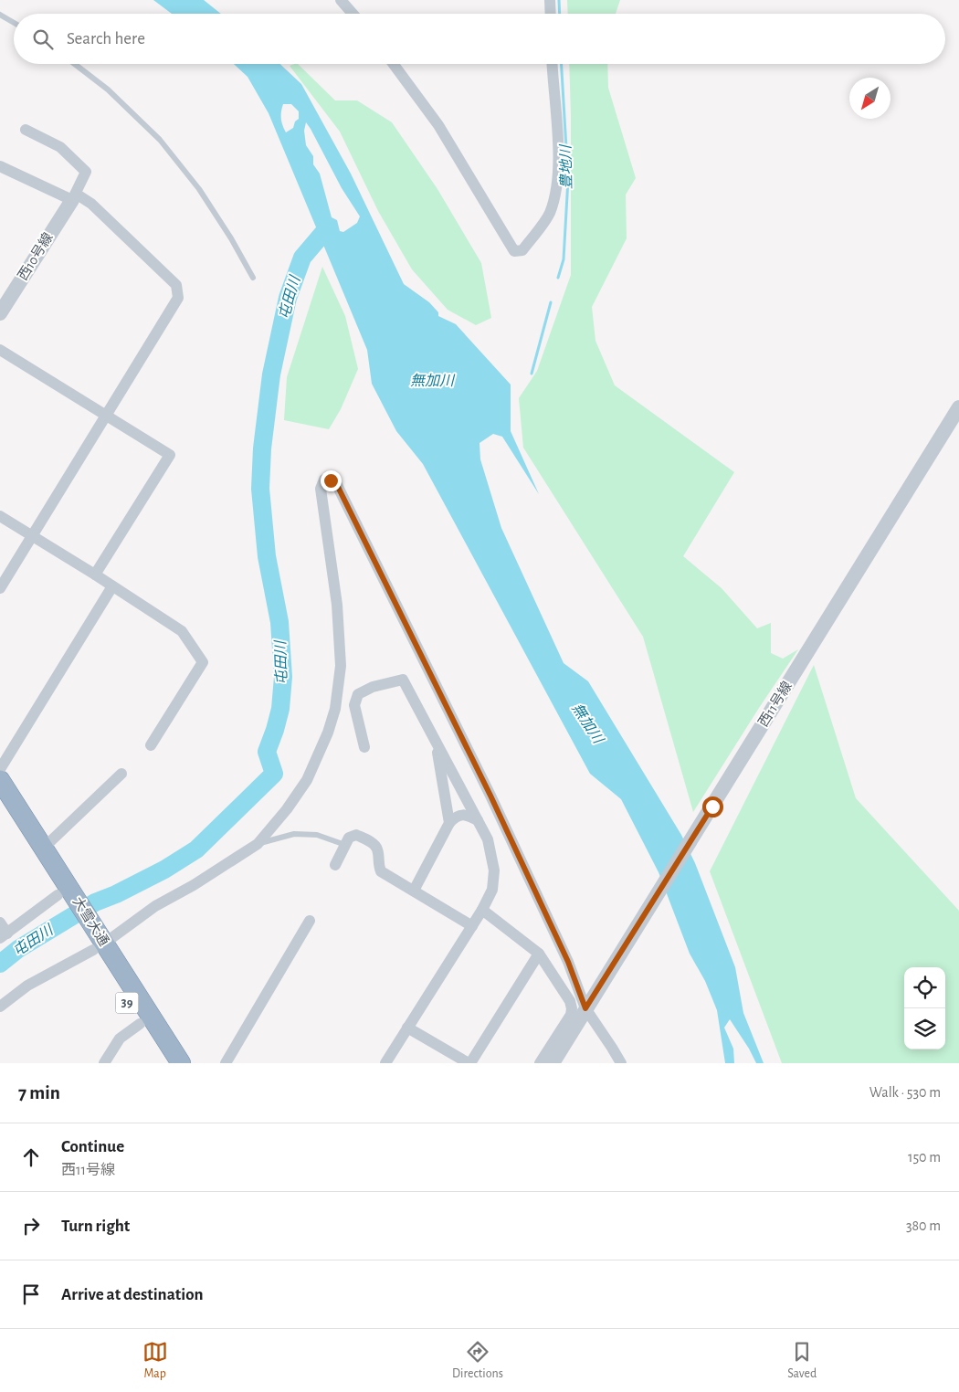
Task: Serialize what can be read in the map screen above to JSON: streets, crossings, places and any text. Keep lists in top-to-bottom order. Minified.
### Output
{"streets":{"highway":["大雪大通","39"],"street":["西10号線","西11号線"]},"water":["豊地川","屯田川","無加川"],"north":"bottom left","page":{"search":"Search here","heading":["7 min","Walk · 530 m"],"list":[["Continue","西11号線","150 m"],["Turn right","380 m"],"Arrive at destination"],"nav":["Map","Directions","Saved"]}}
